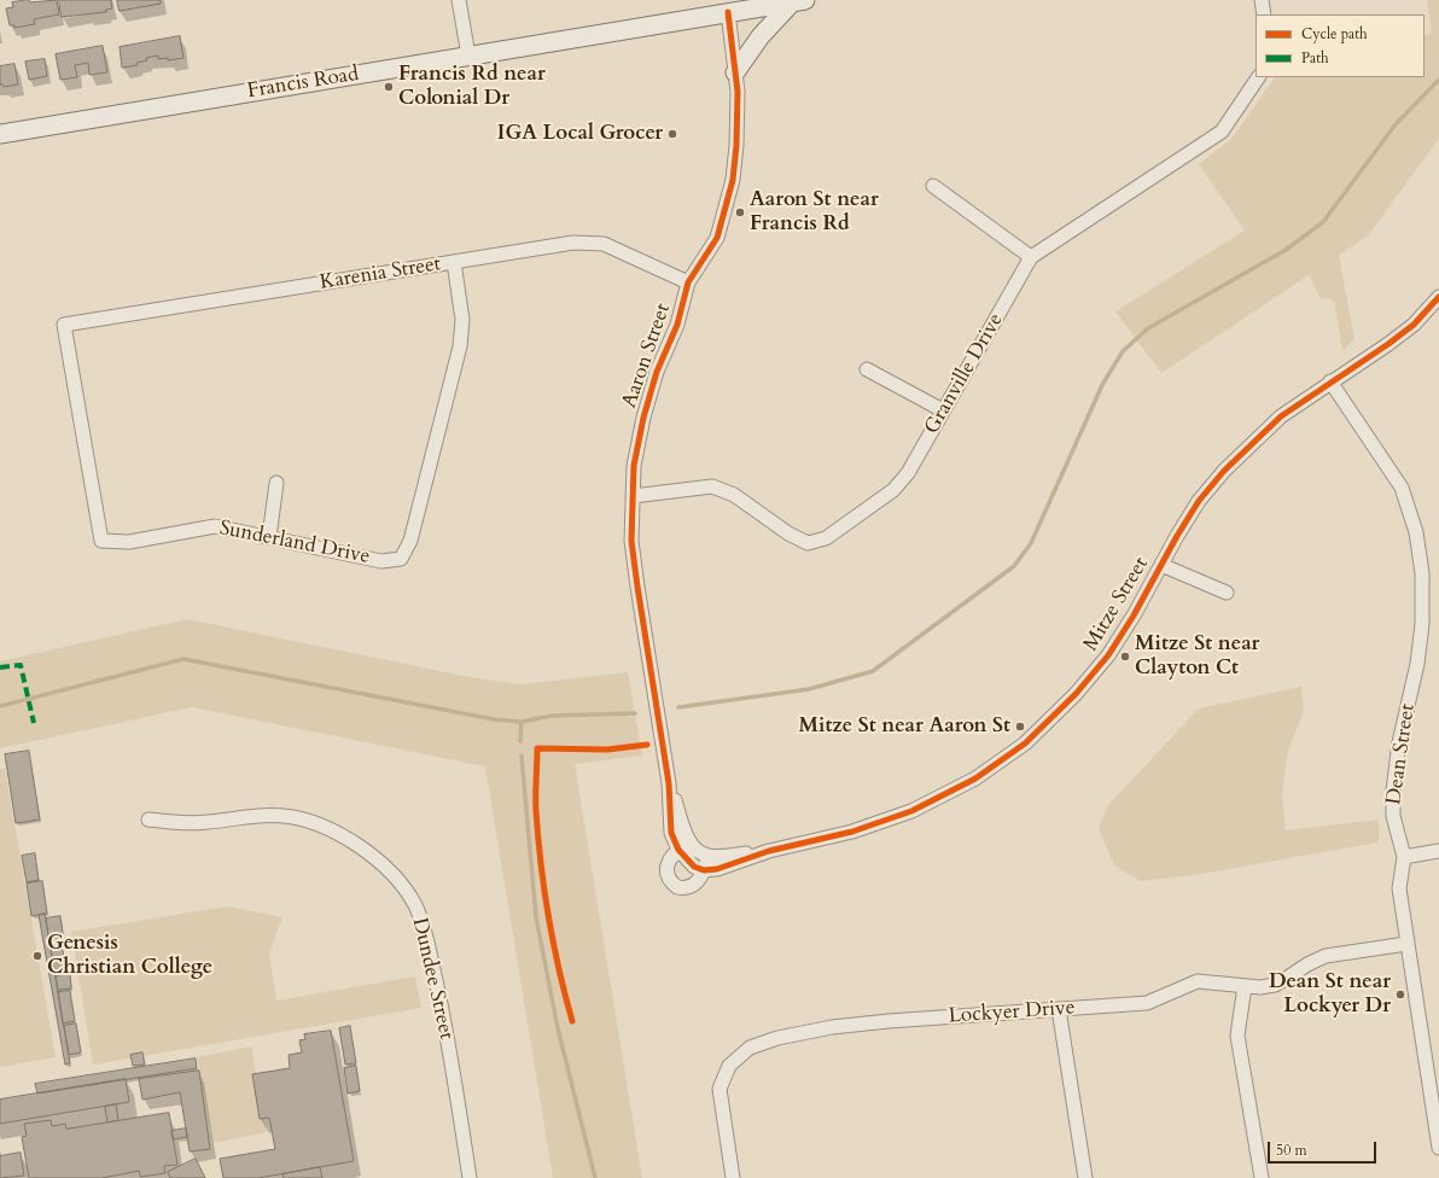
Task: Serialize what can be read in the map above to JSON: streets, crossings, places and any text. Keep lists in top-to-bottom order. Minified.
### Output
{"streets":{"main road":["Francis Road"],"street":["Karenia Street","Aaron Street","Granville Drive","Sunderland Drive","Mitze Street","Dean Street","Dundee Street","Lockyer Drive"]},"crossings":[["Francis Road","Aaron Street"],["Karenia Street","Aaron Street"],["Karenia Street","Sunderland Drive"],["Aaron Street","Granville Drive"],["Mitze Street","Dean Street"],["Dean Street","Lockyer Drive"]],"places":["Francis Rd near Colonial Dr","IGA Local Grocer","Aaron St near Francis Rd","Mitze St near Clayton Ct","Mitze St near Aaron St","Genesis Christian College","Dean St near Lockyer Dr"],"legend":["Cycle path","Path"],"scale_bar":"50 m"}
